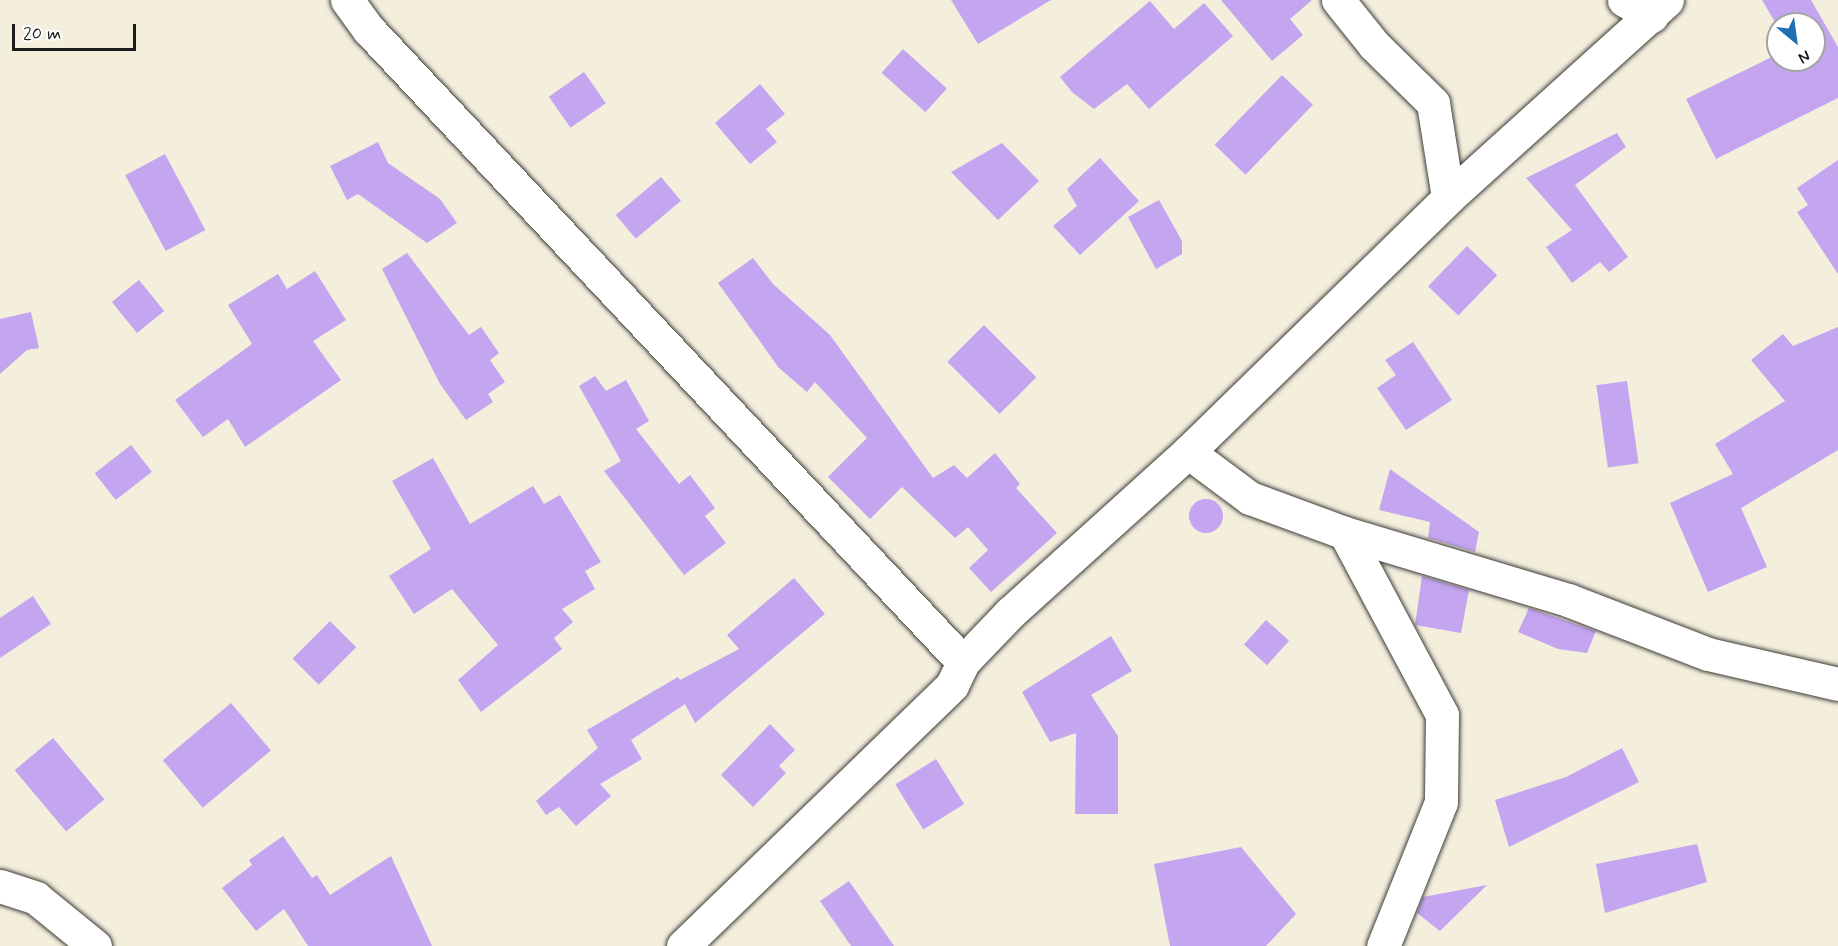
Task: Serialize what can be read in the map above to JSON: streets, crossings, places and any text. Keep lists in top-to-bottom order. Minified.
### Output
{"scale_bar":"20 m","north":"bottom right"}
